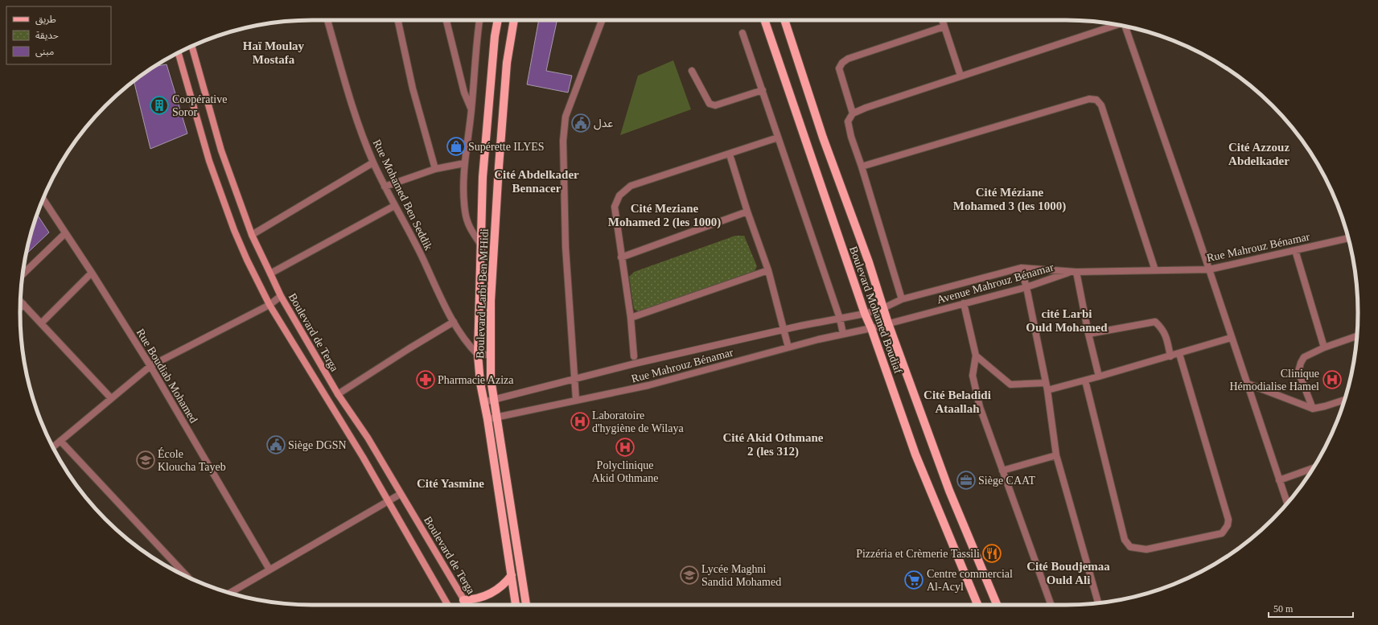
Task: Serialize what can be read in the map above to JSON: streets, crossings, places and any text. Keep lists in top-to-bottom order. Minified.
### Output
{"streets":{"main road":["Boulevard Larbi Ben M'Hidi","Boulevard Mohamed Boudiaf","Boulevard de Terga"],"street":["Rue Mohamed Ben Seddik","Rue Mahrouz Bénamar","Avenue Mahrouz Bénamar","Rue Boudiab Mohamed"]},"crossings":[["Rue Mohamed Ben Seddik","Boulevard Larbi Ben M'Hidi"],["Rue Mahrouz Bénamar","Avenue Mahrouz Bénamar"],["Rue Mahrouz Bénamar","Boulevard Larbi Ben M'Hidi"],["Rue Mahrouz Bénamar","Boulevard Mohamed Boudiaf"],["Avenue Mahrouz Bénamar","Boulevard Mohamed Boudiaf"]],"districts":["Haï Moulay Mostafa","Cité Azzouz Abdelkader","Cité Abdelkader Bennacer","Cité Méziane Mohamed 3 (les 1000)","Cité Meziane Mohamed 2 (les 1000)","cité Larbi Ould Mohamed","Cité Beladidi Ataallah","Cité Akid Othmane 2 (les 312)","Cité Yasmine","Cité Boudjemaa Ould Ali"],"places":{"building":["Coopérative Soror"],"public building":["عدل","Siège DGSN"],"shop":["Supérette ILYES"],"pharmacy":["Pharmacie Aziza"],"hospital":["Clinique Hémodialise Hamel","Laboratoire d'hygiène de Wilaya","Polyclinique Akid Othmane"],"school or university":["École Kloucha Tayeb","Lycée Maghni Sandid Mohamed"],"office":["Siège CAAT"],"restaurant":["Pizzéria et Crèmerie Tassili"],"supermarket":["Centre commercial Al-Acyl"]},"legend":["طريق","حديقة","مبنى"],"scale_bar":"50 m"}
